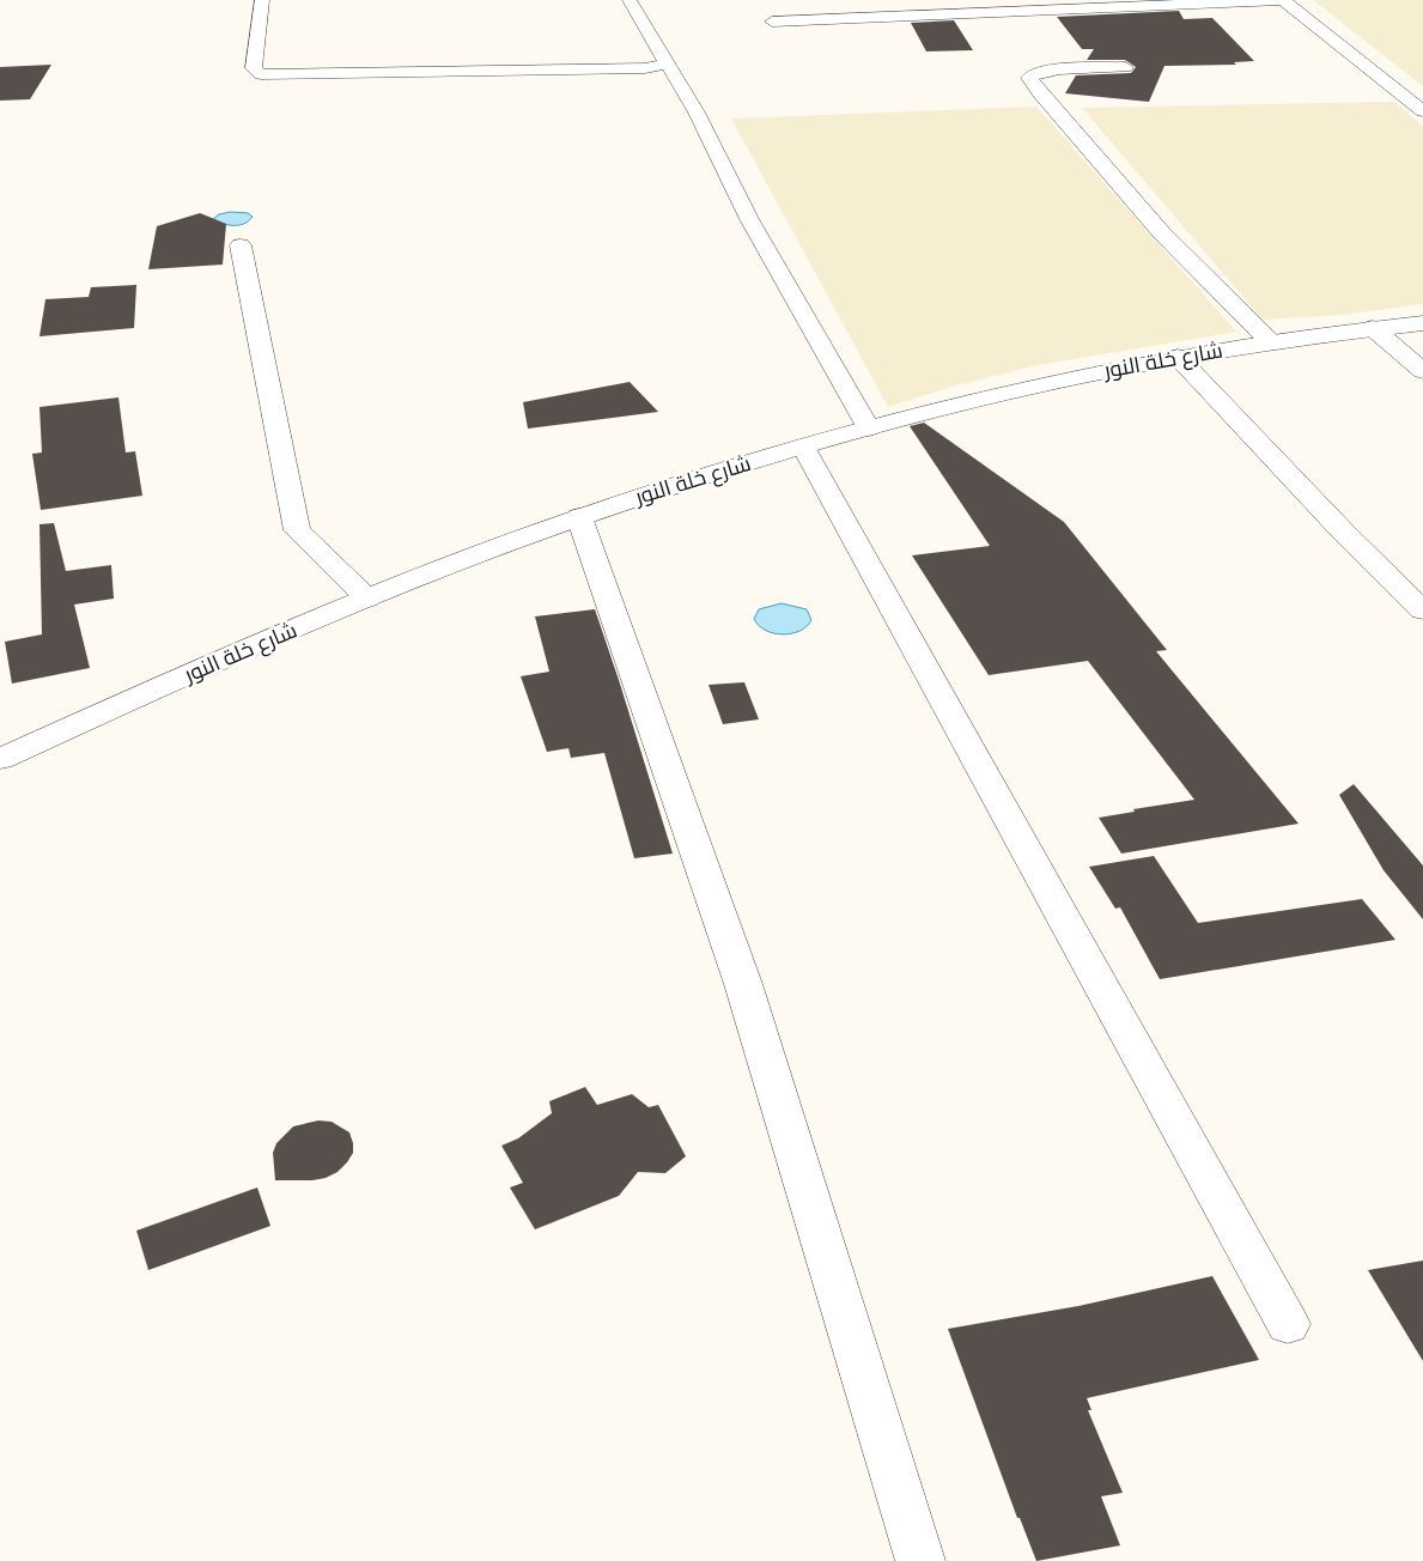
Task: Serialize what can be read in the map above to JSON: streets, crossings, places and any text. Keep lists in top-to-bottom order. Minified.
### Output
{"streets":{"street":["شارع خلة النور"]}}
